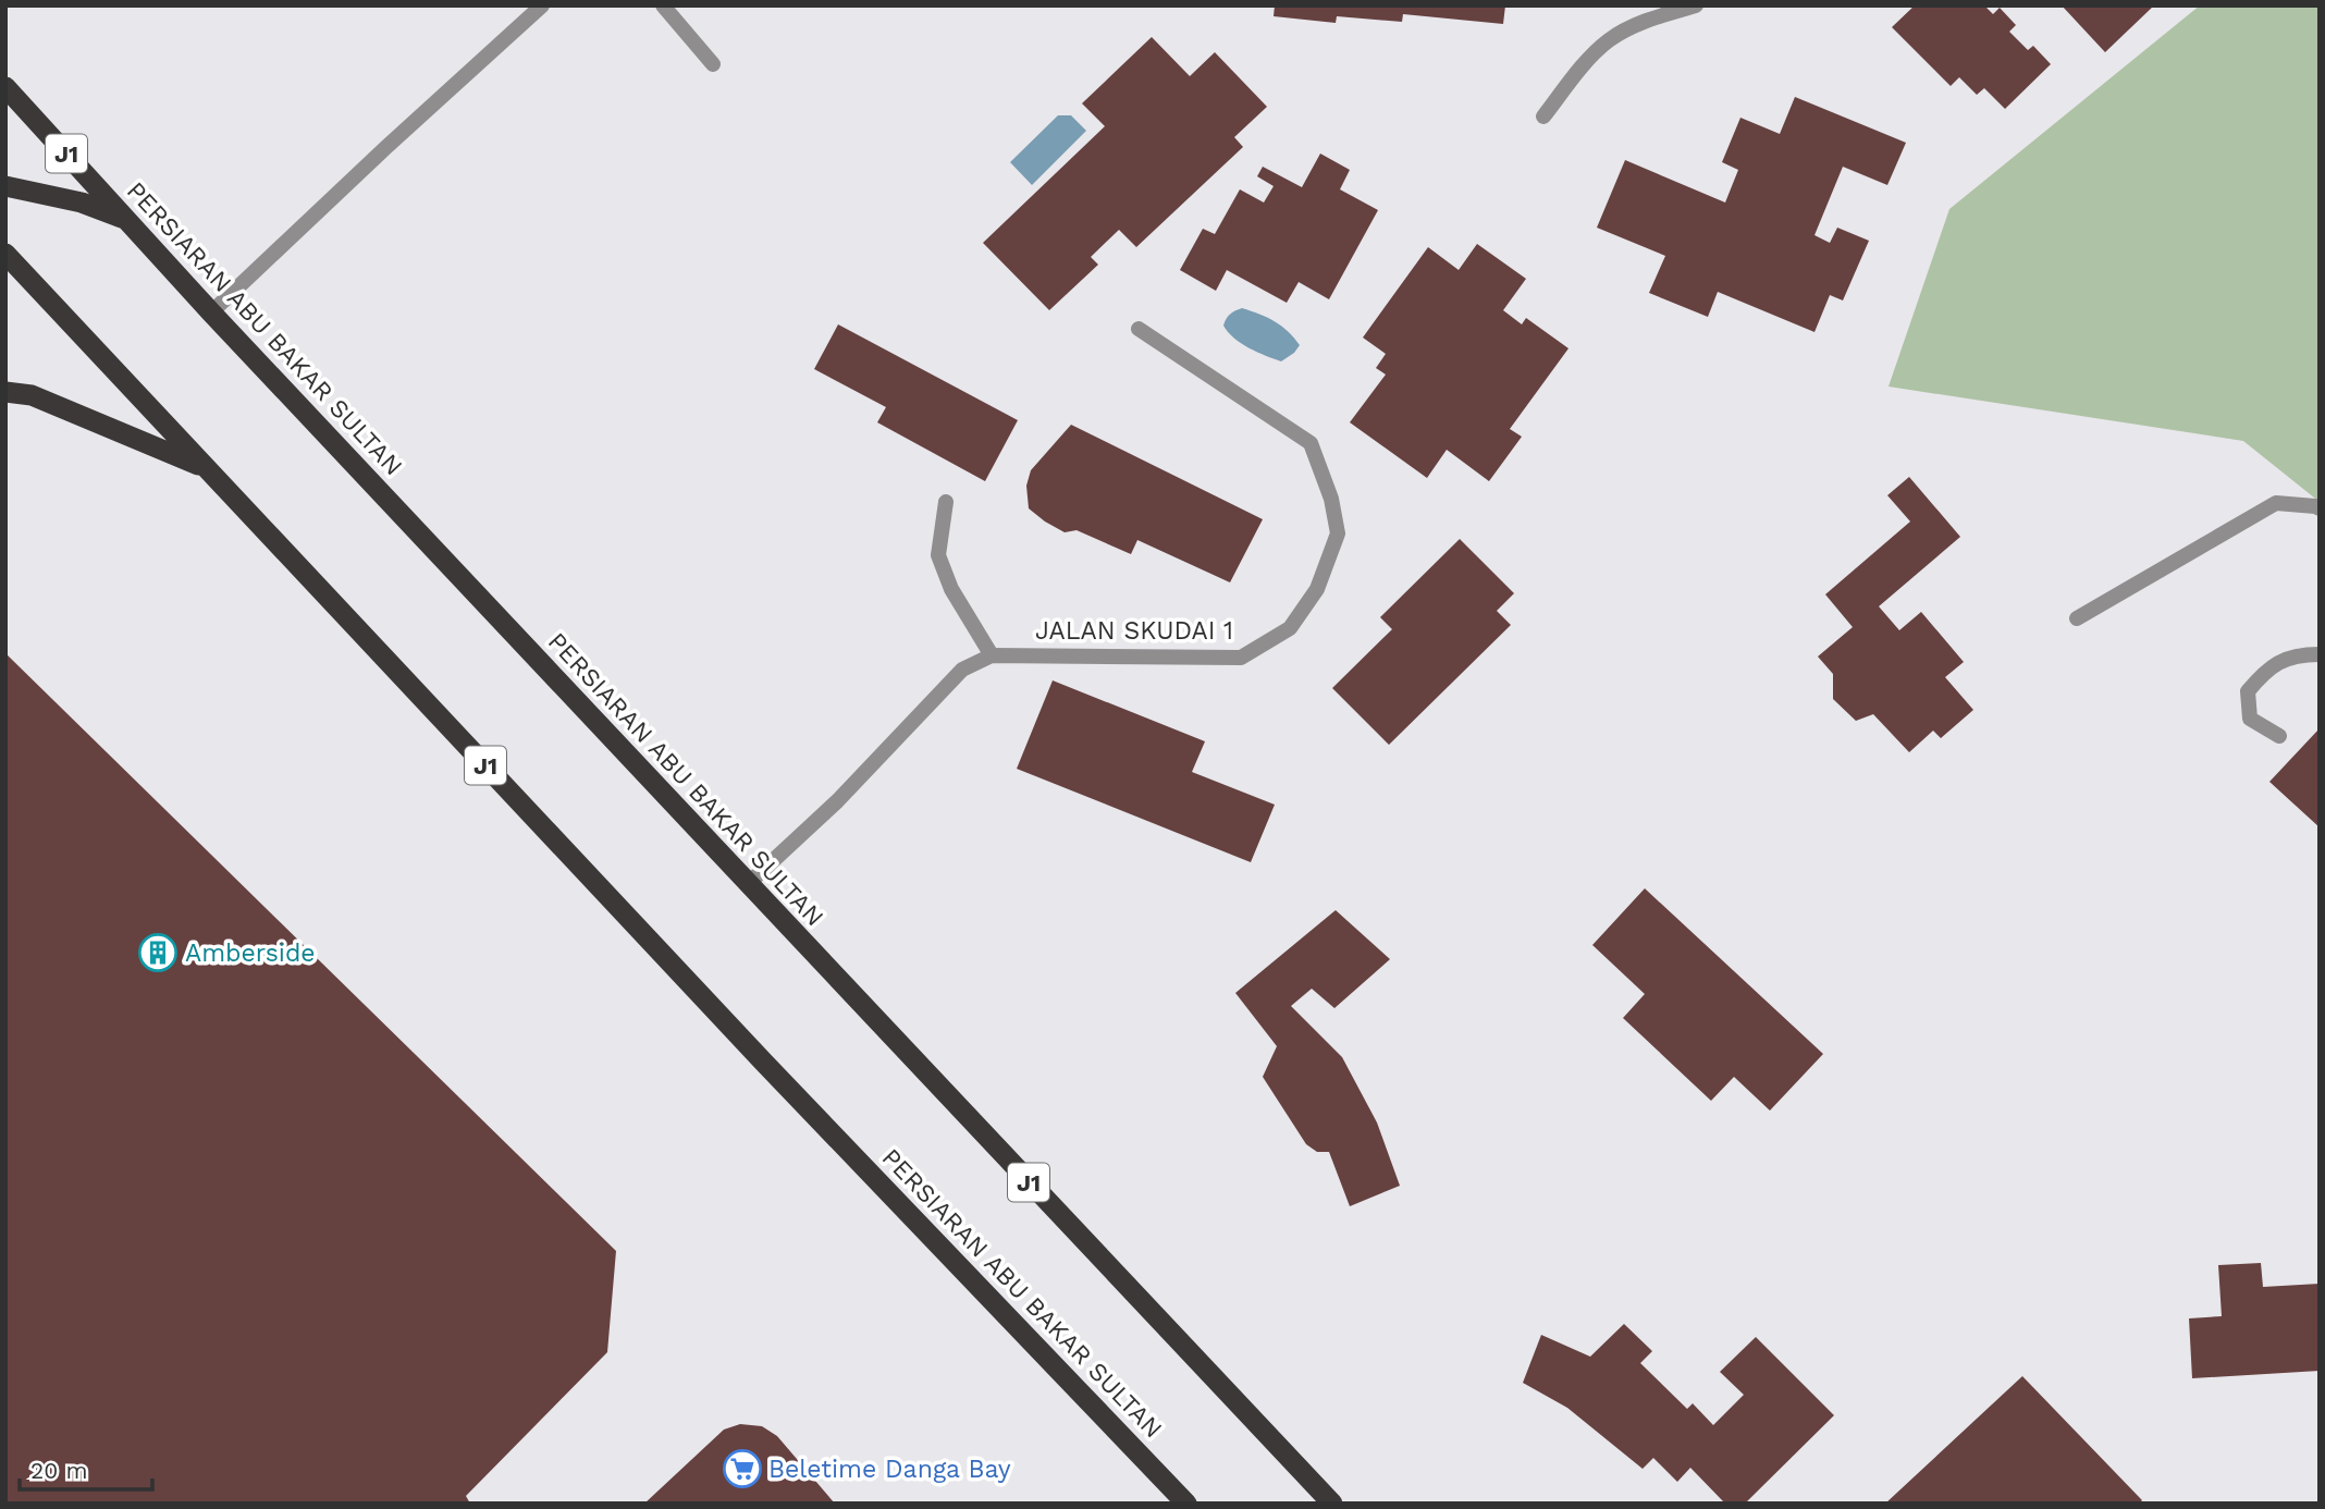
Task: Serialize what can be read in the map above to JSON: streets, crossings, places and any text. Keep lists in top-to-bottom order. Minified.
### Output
{"streets":{"highway":["J1","PERSIARAN ABU BAKAR SULTAN"],"street":["JALAN SKUDAI 1"]},"crossings":[["PERSIARAN ABU BAKAR SULTAN","JALAN SKUDAI 1"]],"places":{"building":["Amberside"],"supermarket":["Beletime Danga Bay"]},"scale_bar":"20 m"}
